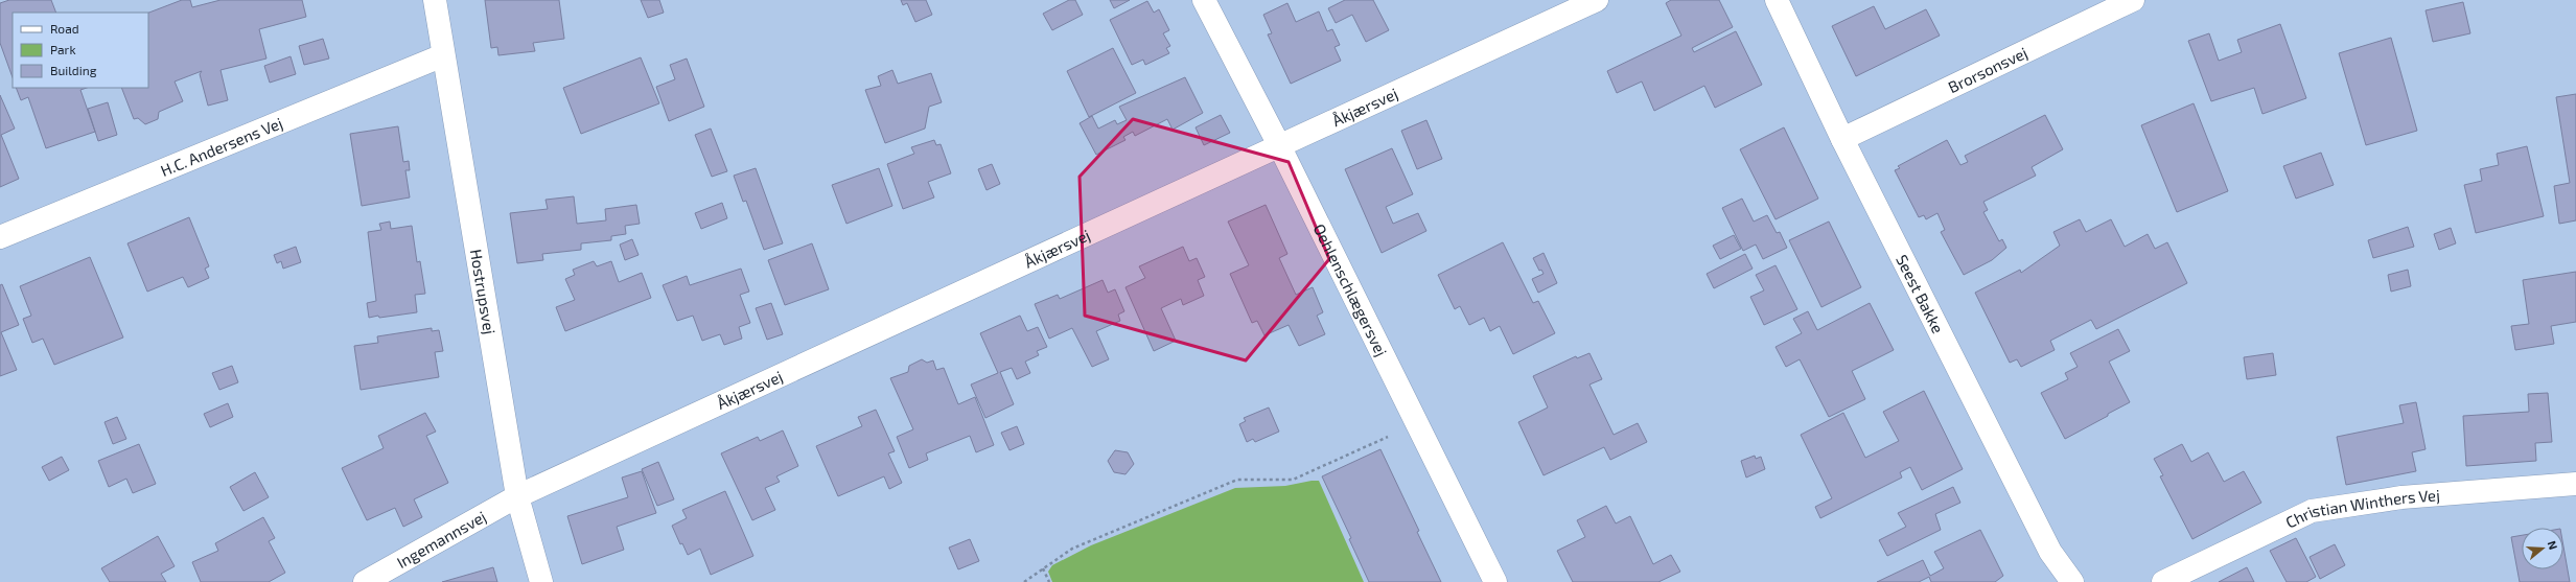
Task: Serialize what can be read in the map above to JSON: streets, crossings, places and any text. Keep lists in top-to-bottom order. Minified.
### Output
{"streets":{"street":["Brorsonsvej","Åkjærsvej","H.C. Andersens Vej","Oehlenschlægersvej","Hostrupsvej","Seest Bakke","Christian Winthers Vej","Ingemannsvej"]},"crossings":[["Brorsonsvej","Seest Bakke"],["Åkjærsvej","Oehlenschlægersvej"],["Åkjærsvej","Hostrupsvej"],["Åkjærsvej","Ingemannsvej"],["H.C. Andersens Vej","Hostrupsvej"],["Hostrupsvej","Ingemannsvej"]],"legend":["Road","Park","Building"],"north":"right"}
